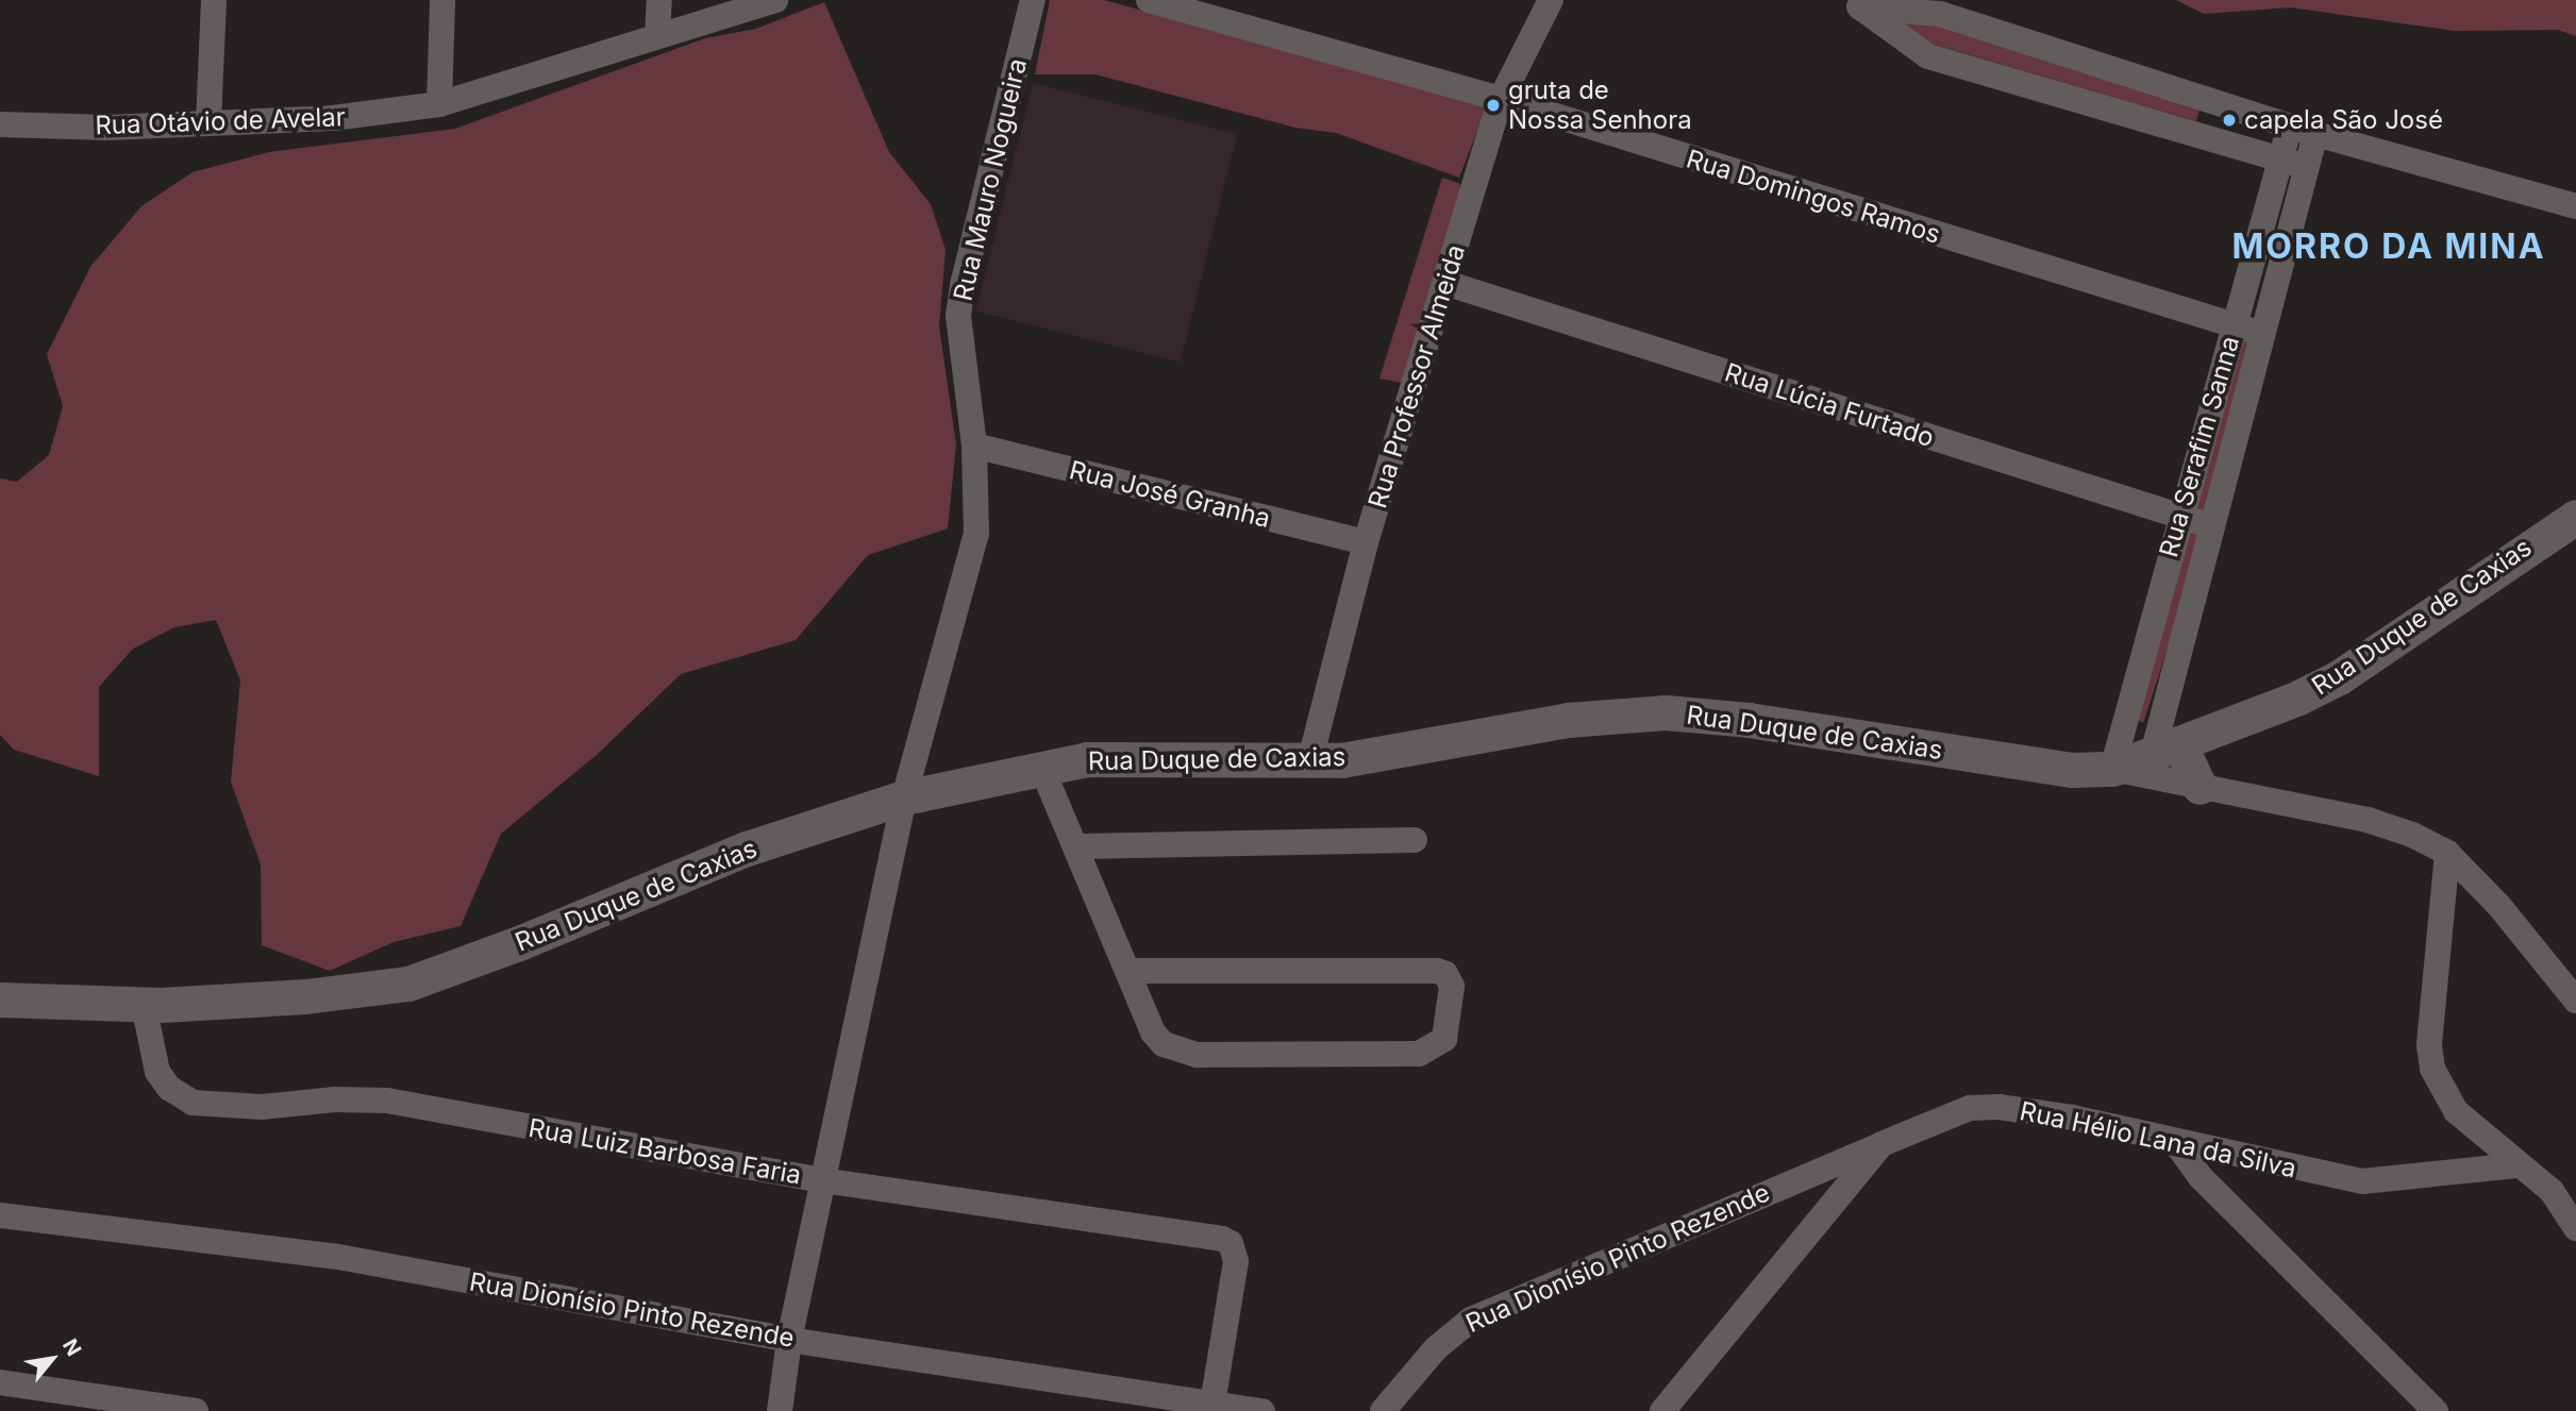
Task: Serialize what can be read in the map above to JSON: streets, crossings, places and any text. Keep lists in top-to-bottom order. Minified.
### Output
{"streets":{"street":["Rua Otávio de Avelar","Rua Mauro Nogueira","Rua Domingos Ramos","Rua Professor Almeida","Rua Lúcia Furtado","Rua Serafim Sanna","Rua José Granha","Rua Duque de Caxias","Rua Hélio Lana da Silva","Rua Luiz Barbosa Faria","Rua Dionísio Pinto Rezende"]},"crossings":[["Rua Mauro Nogueira","Rua José Granha"],["Rua Mauro Nogueira","Rua Duque de Caxias"],["Rua Mauro Nogueira","Rua Luiz Barbosa Faria"],["Rua Mauro Nogueira","Rua Dionísio Pinto Rezende"],["Rua Domingos Ramos","Rua Professor Almeida"],["Rua Domingos Ramos","Rua Serafim Sanna"],["Rua Professor Almeida","Rua Lúcia Furtado"],["Rua Professor Almeida","Rua José Granha"],["Rua Professor Almeida","Rua Duque de Caxias"],["Rua Lúcia Furtado","Rua Serafim Sanna"],["Rua Serafim Sanna","Rua Duque de Caxias"],["Rua Duque de Caxias","Rua Luiz Barbosa Faria"],["Rua Hélio Lana da Silva","Rua Dionísio Pinto Rezende"],["Rua Luiz Barbosa Faria","Rua Dionísio Pinto Rezende"]],"districts":["MORRO DA MINA"],"places":["gruta de Nossa Senhora","capela São José"],"north":"top right"}
